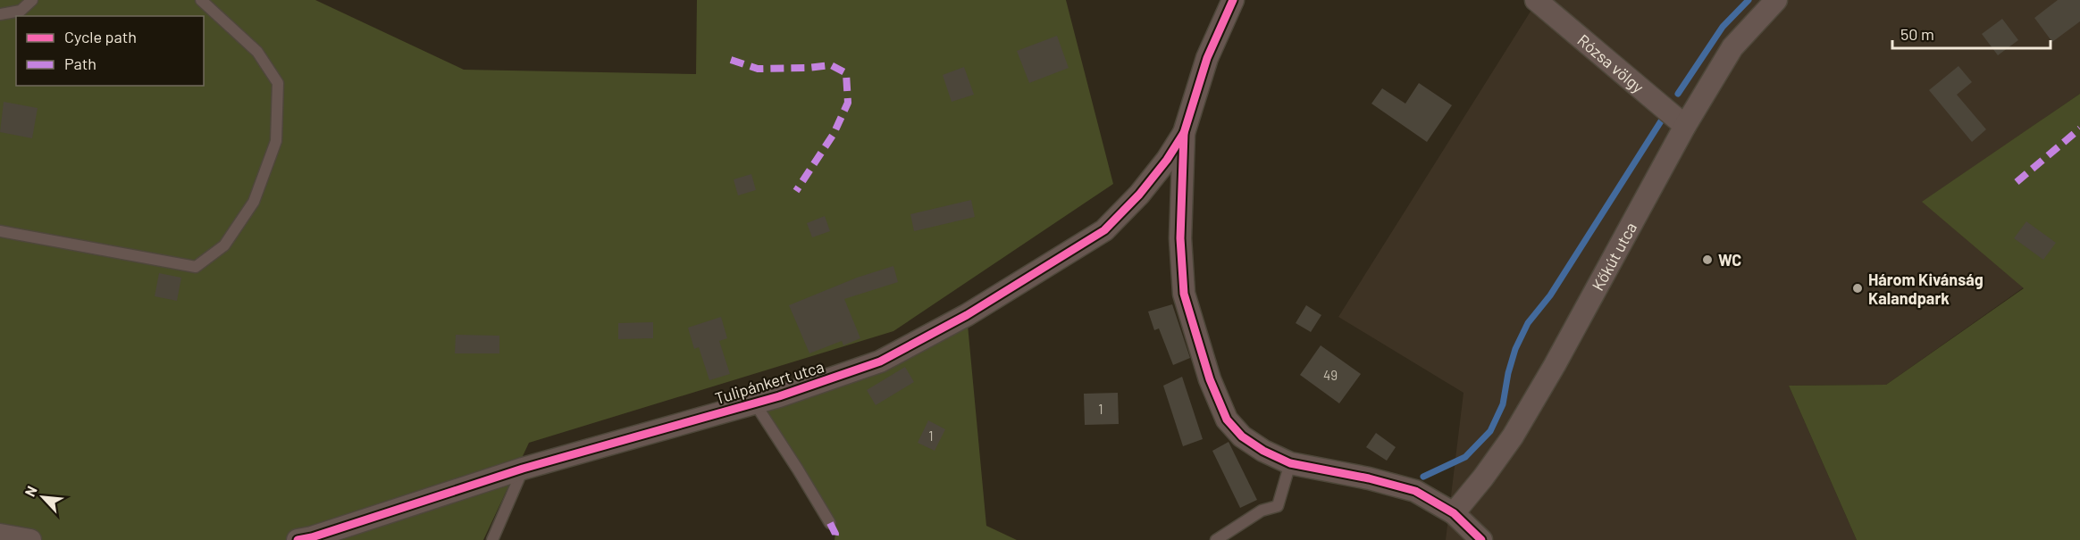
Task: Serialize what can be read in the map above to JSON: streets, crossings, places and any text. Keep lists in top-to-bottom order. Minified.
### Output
{"streets":{"street":["Rózsa völgy","Kőkút utca","Tulipánkert utca"]},"crossings":[["Rózsa völgy","Kőkút utca"]],"places":["WC","Három Kivánság Kalandpark"],"house_numbers":["49","1","1"],"legend":["Cycle path","Path"],"scale_bar":"50 m","north":"top left"}
